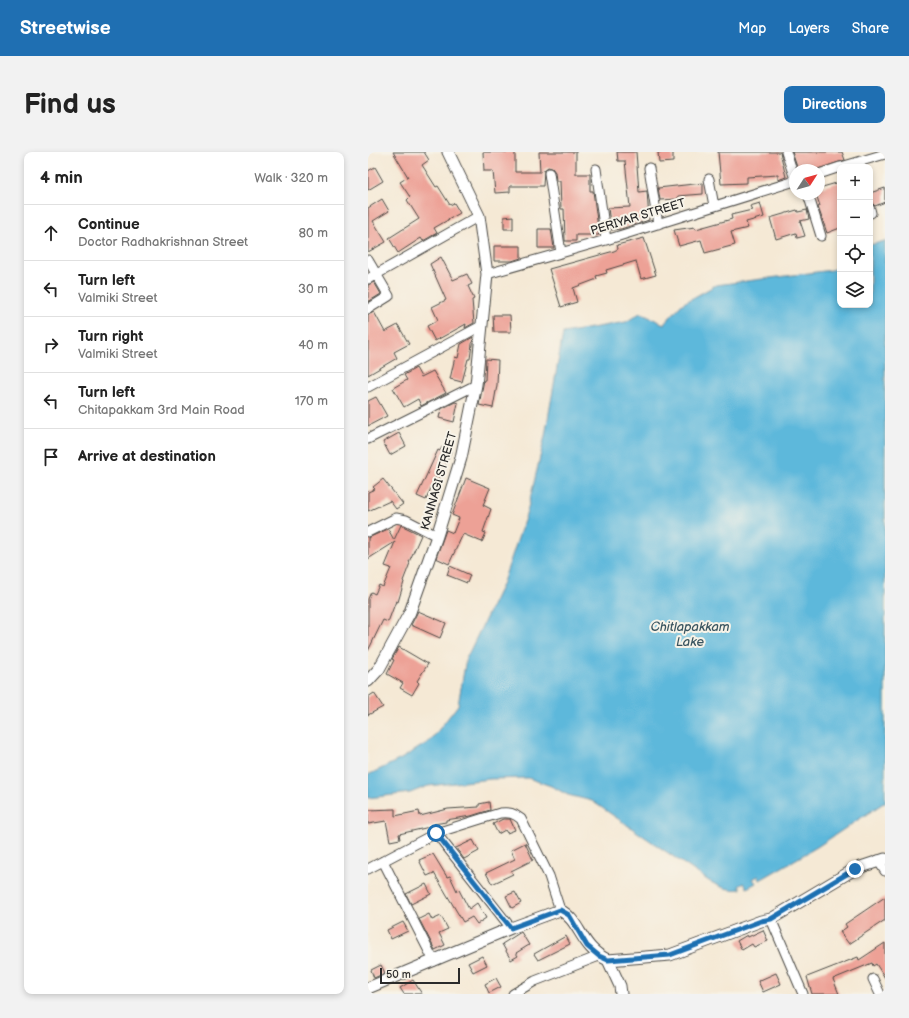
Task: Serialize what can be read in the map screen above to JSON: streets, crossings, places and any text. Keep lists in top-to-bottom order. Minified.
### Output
{"streets":{"street":["PERIYAR STREET","KANNAGI STREET"]},"crossings":[["PERIYAR STREET","KANNAGI STREET"]],"water":["Chitlapakkam Lake"],"scale_bar":"50 m","north":"top right","page":{"header":"Streetwise","nav":["Map","Layers","Share"],"buttons":"Directions","title":"Find us","heading":["4 min","Walk · 320 m"],"map_buttons":["+","−"],"list":[["Continue","Doctor Radhakrishnan Street","80 m"],["Turn left","Valmiki Street","30 m"],["Turn right","Valmiki Street","40 m"],["Turn left","Chitapakkam 3rd Main Road","170 m"],"Arrive at destination"],"scale":"50 m"}}
